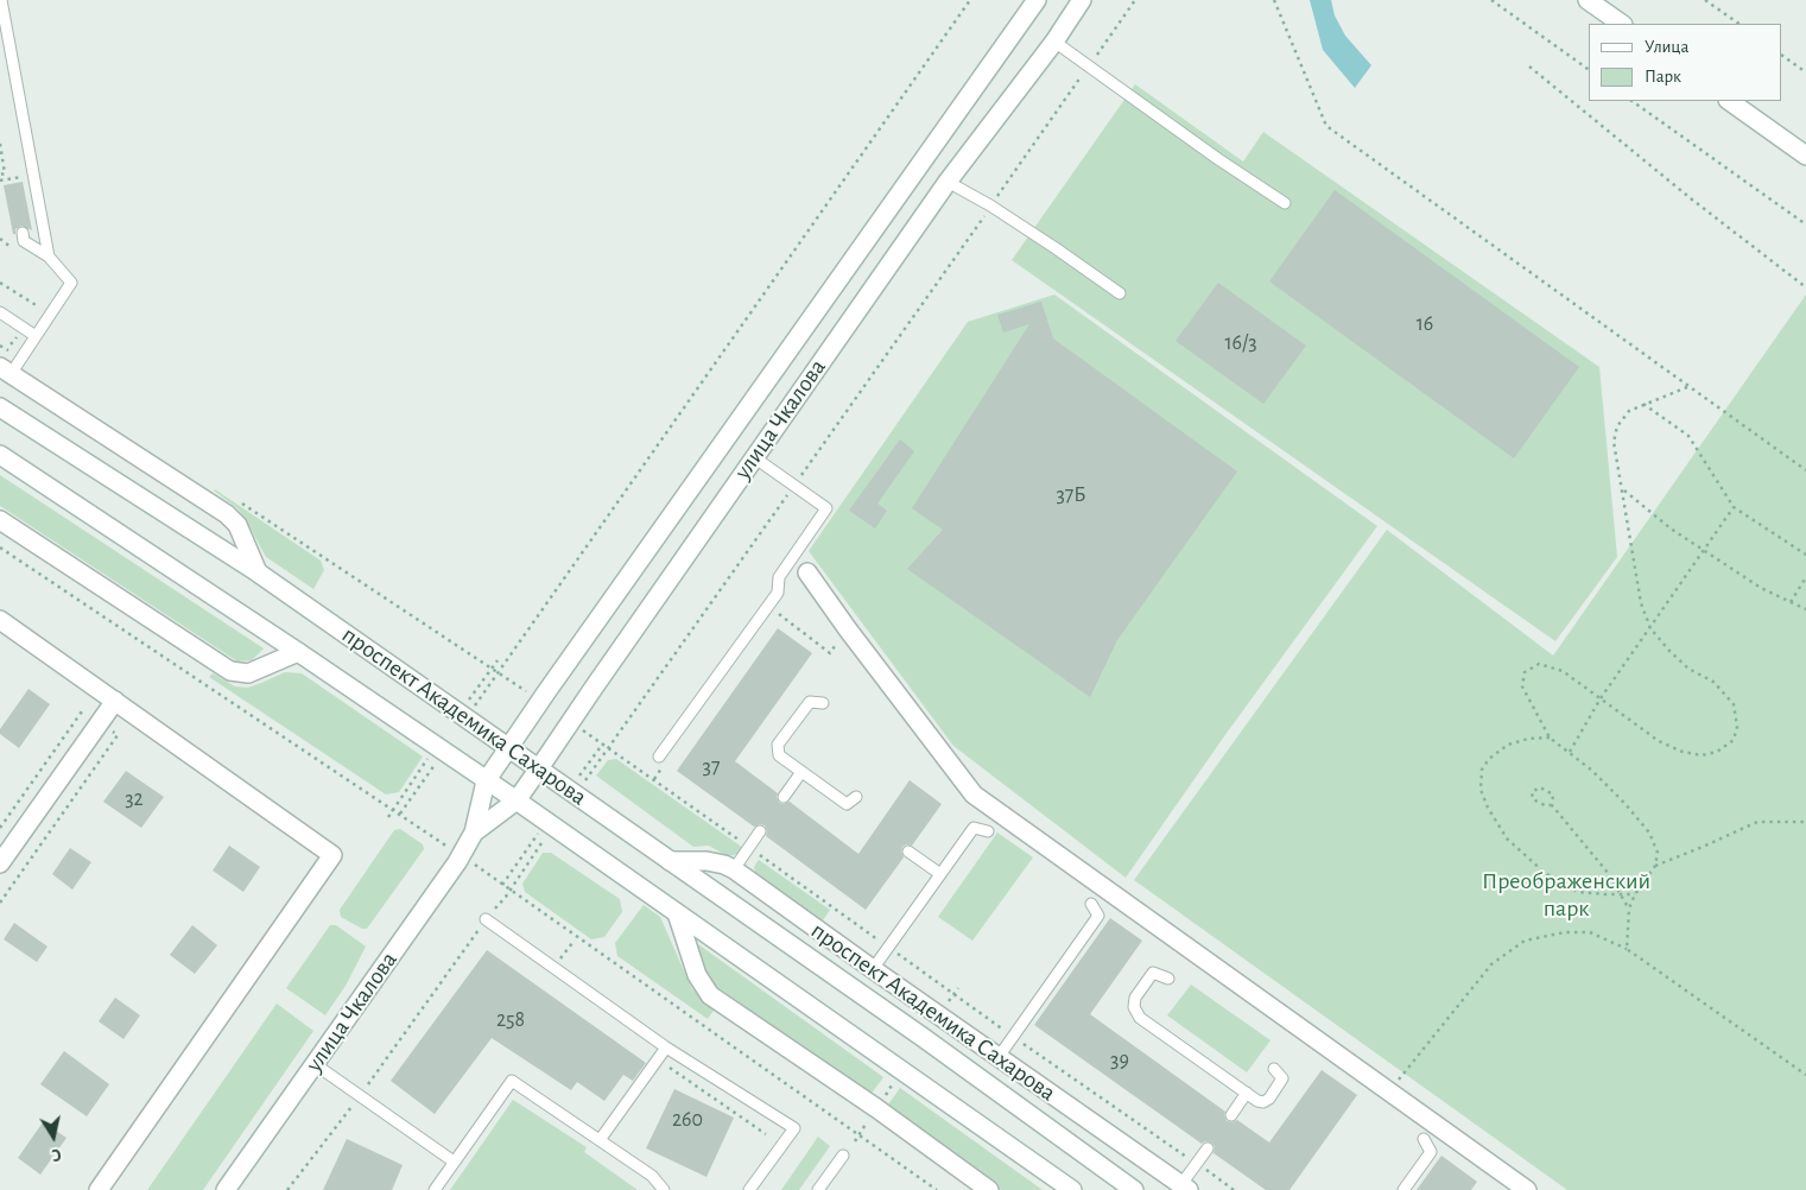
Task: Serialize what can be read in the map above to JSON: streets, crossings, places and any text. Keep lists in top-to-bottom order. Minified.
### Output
{"streets":{"street":["улица Чкалова","проспект Академика Сахарова"]},"crossings":[["улица Чкалова","проспект Академика Сахарова"]],"parks":["Преображенский парк"],"house_numbers":["16","16/3","37Б","37","32","258","39","260"],"legend":["Улица","Парк"],"north":"bottom"}
